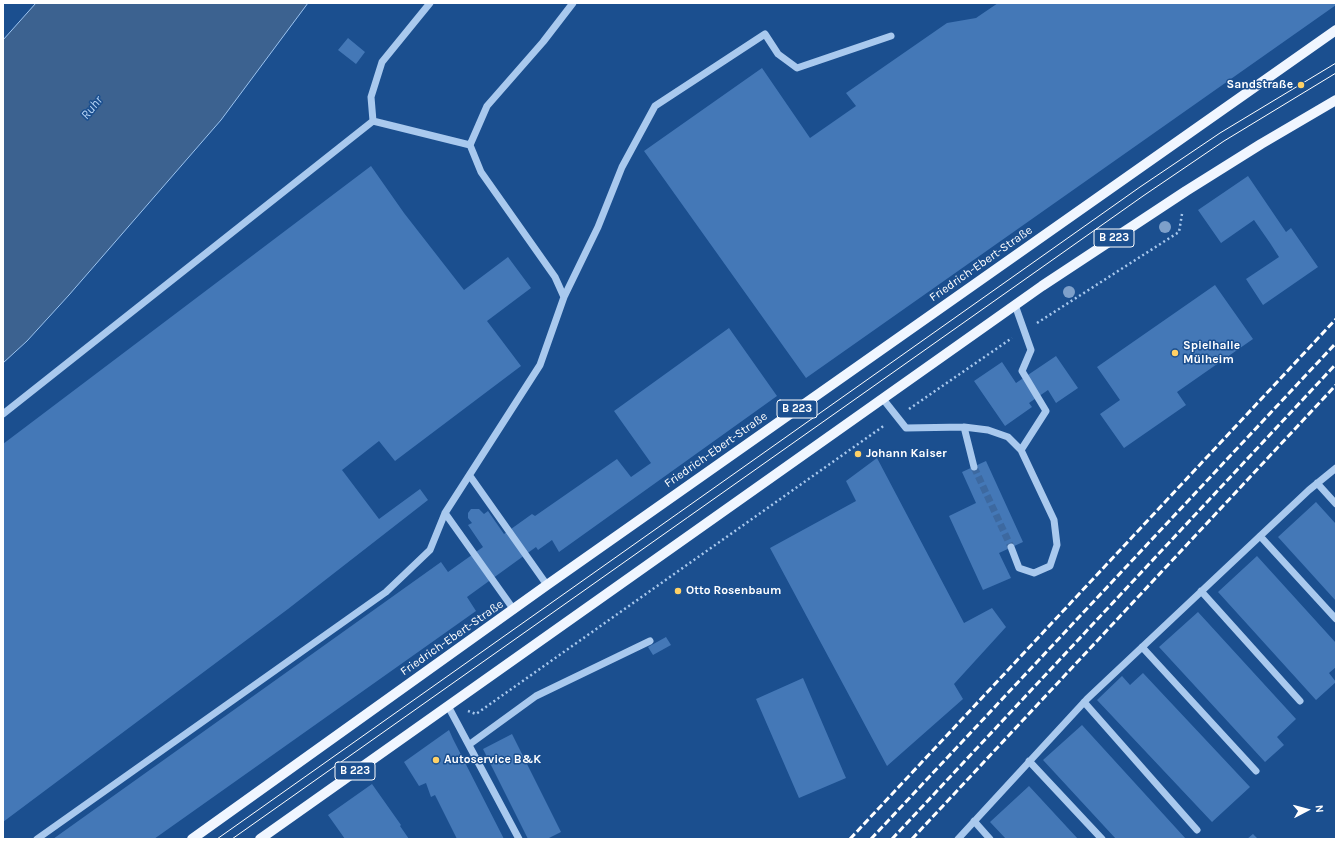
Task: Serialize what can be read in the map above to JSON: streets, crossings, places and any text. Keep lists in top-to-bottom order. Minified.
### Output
{"streets":{"main road":["B 223","Friedrich-Ebert-Straße"]},"water":["Ruhr"],"places":["Sandstraße","Spielhalle Mülheim","Johann Kaiser","Otto Rosenbaum","Autoservice B&K"],"north":"right"}
